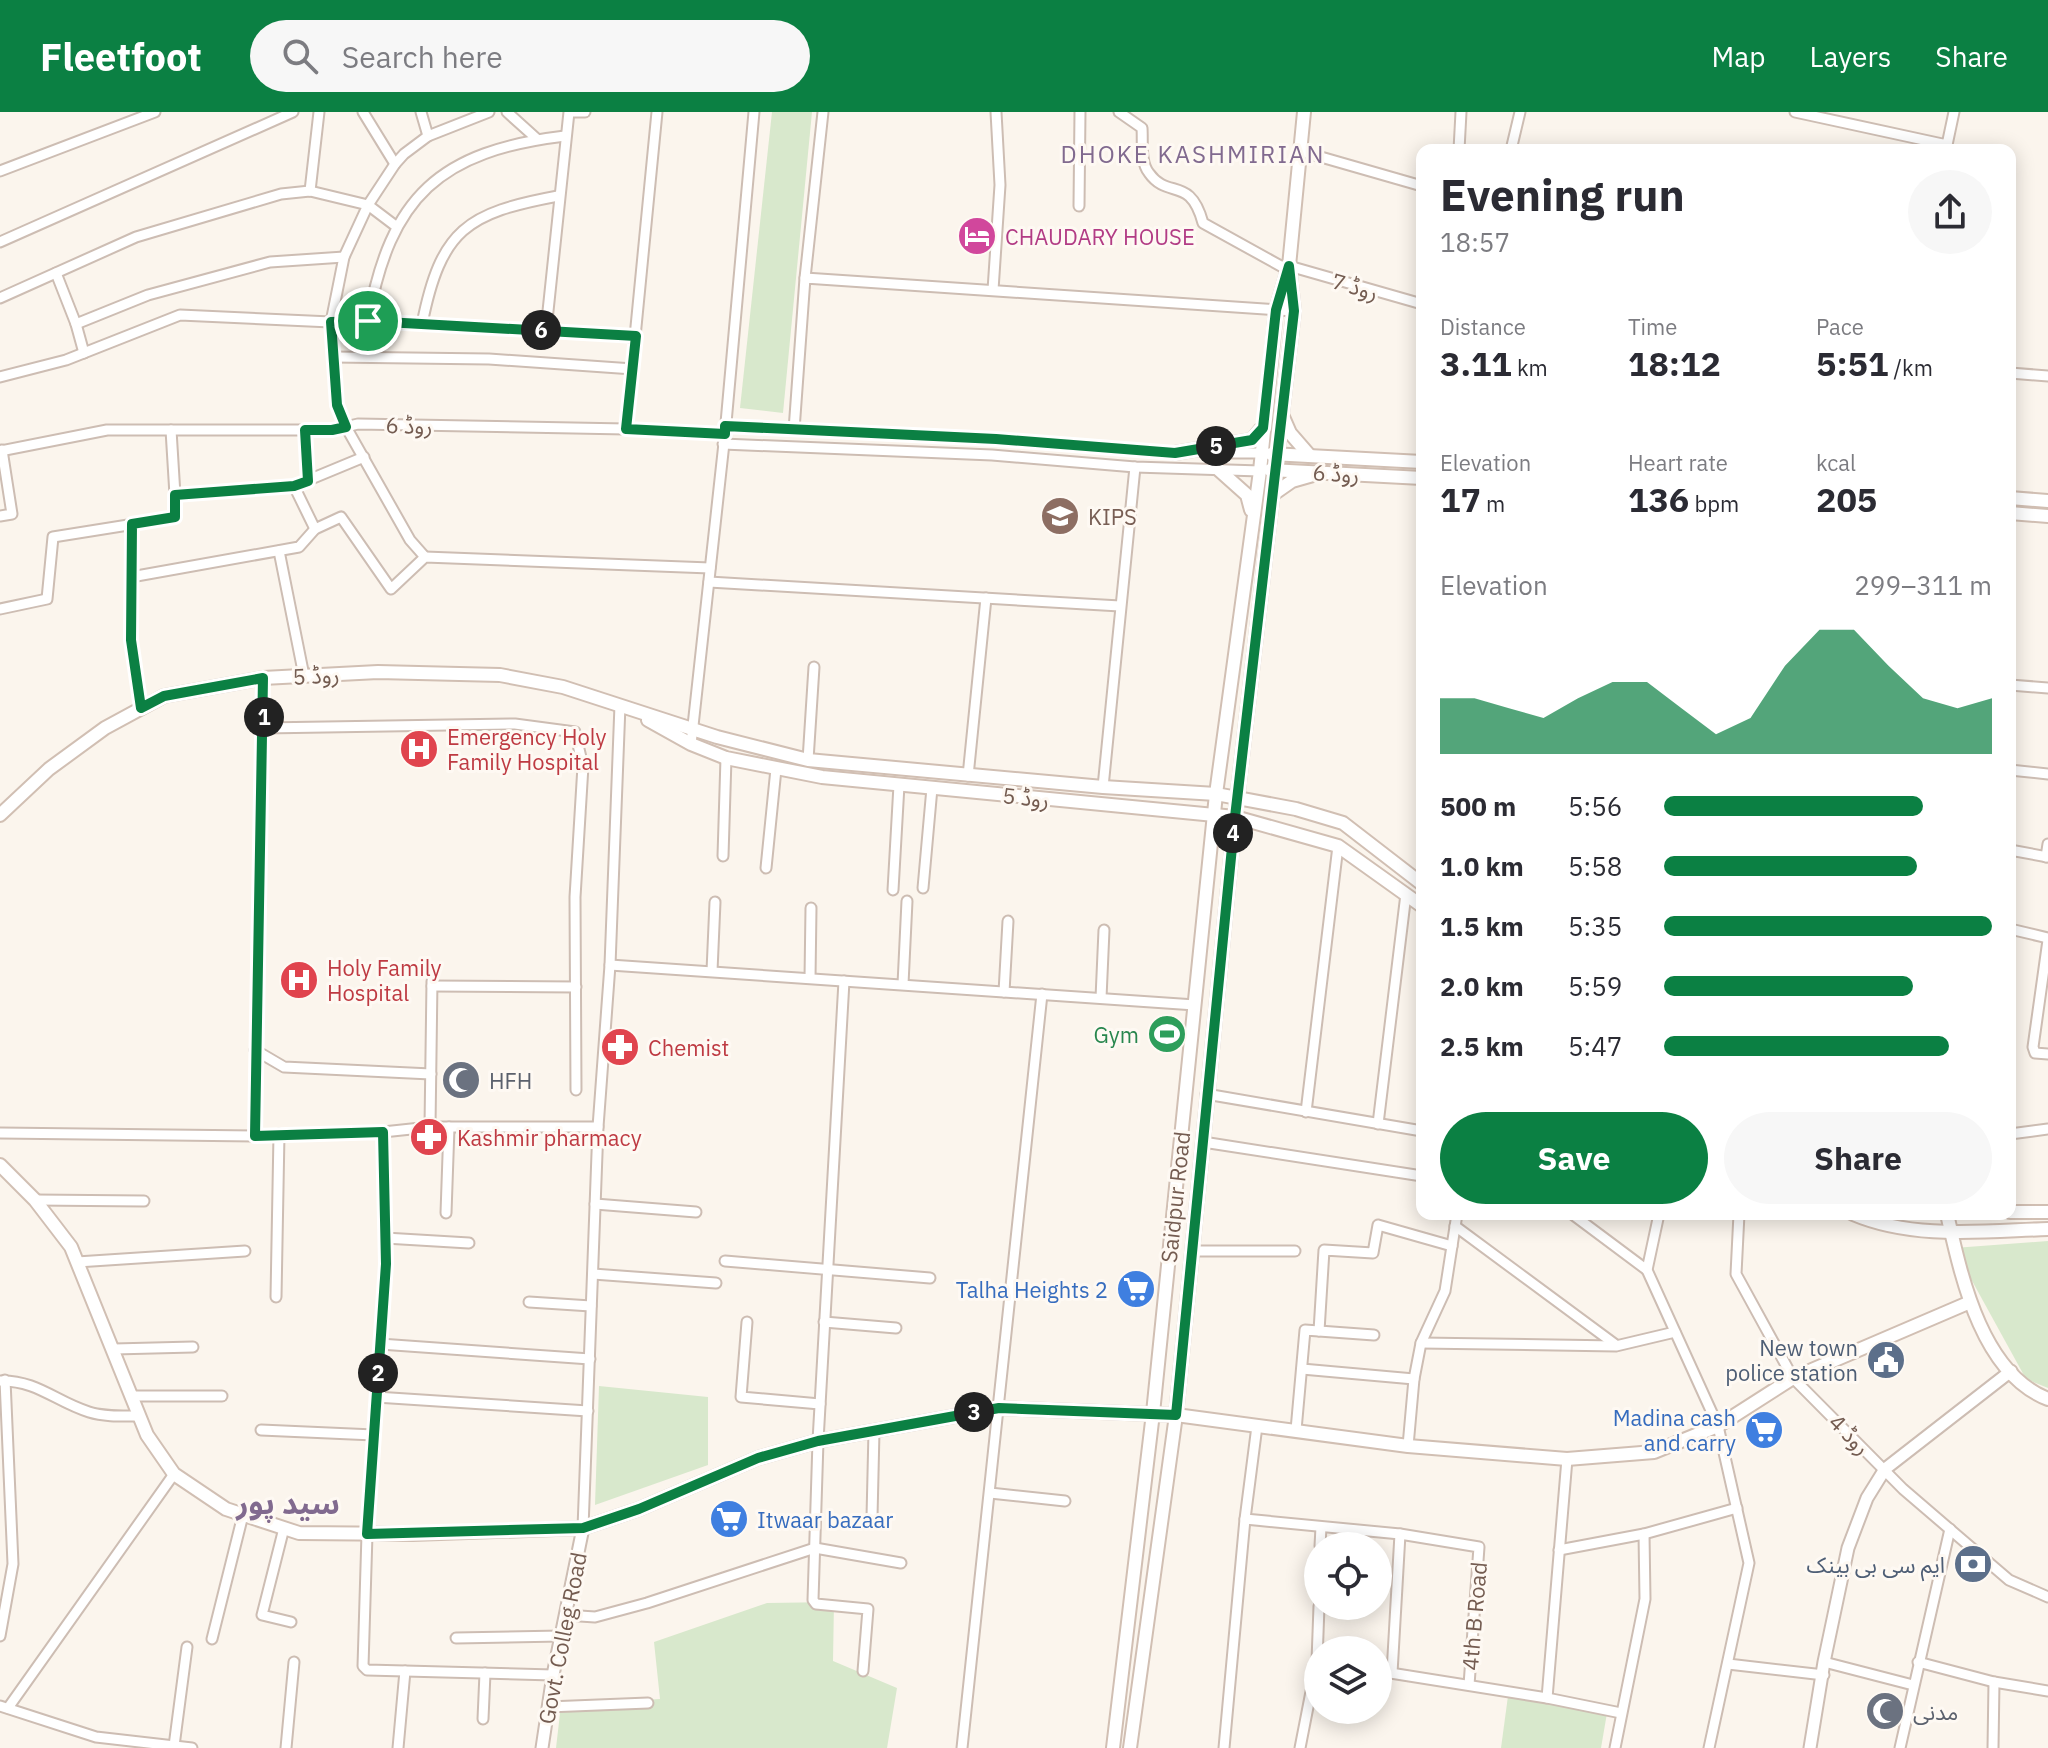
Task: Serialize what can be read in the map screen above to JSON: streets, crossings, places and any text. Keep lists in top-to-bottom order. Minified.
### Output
{"streets":{"main road":["روڈ 6","روڈ 5","Saidpur Road"],"street":["روڈ 7","روڈ 4","4th B Road","Govt. Colleg Road"]},"crossings":[["روڈ 7","Saidpur Road"],["روڈ 6","Saidpur Road"],["روڈ 5","Saidpur Road"]],"districts":["DHOKE KASHMIRIAN","سید پور"],"places":{"hotel":["CHAUDARY HOUSE"],"school or university":["KIPS"],"hospital":["Emergency Holy Family Hospital","Holy Family Hospital"],"sports":["Gym"],"pharmacy":["Chemist","Kashmir pharmacy"],"mosque":["HFH","مدنی"],"supermarket":["Talha Heights 2","Madina cash and carry","Itwaar bazaar"],"public building":["New town police station"],"bank":["ایم سی بی بینک"]},"page":{"header":"Fleetfoot","search":"Search here","nav":["Map","Layers","Share"],"heading":["Evening run","18:57"],"stats":[["Distance","3.11 km"],["Time","18:12"],["Pace","5:51 /km"],["Elevation","17 m"],["Heart rate","136 bpm"],["kcal","205"]],"pins":["6","5","1","4","2","3"],"chart":["Elevation","299–311 m"],"list":[{"name":"500 m","note":"5:56"},{"name":"1.0 km","note":"5:58"},{"name":"1.5 km","note":"5:35"},{"name":"2.0 km","note":"5:59"},{"name":"2.5 km","note":"5:47"}],"buttons":["Save","Share"]}}
